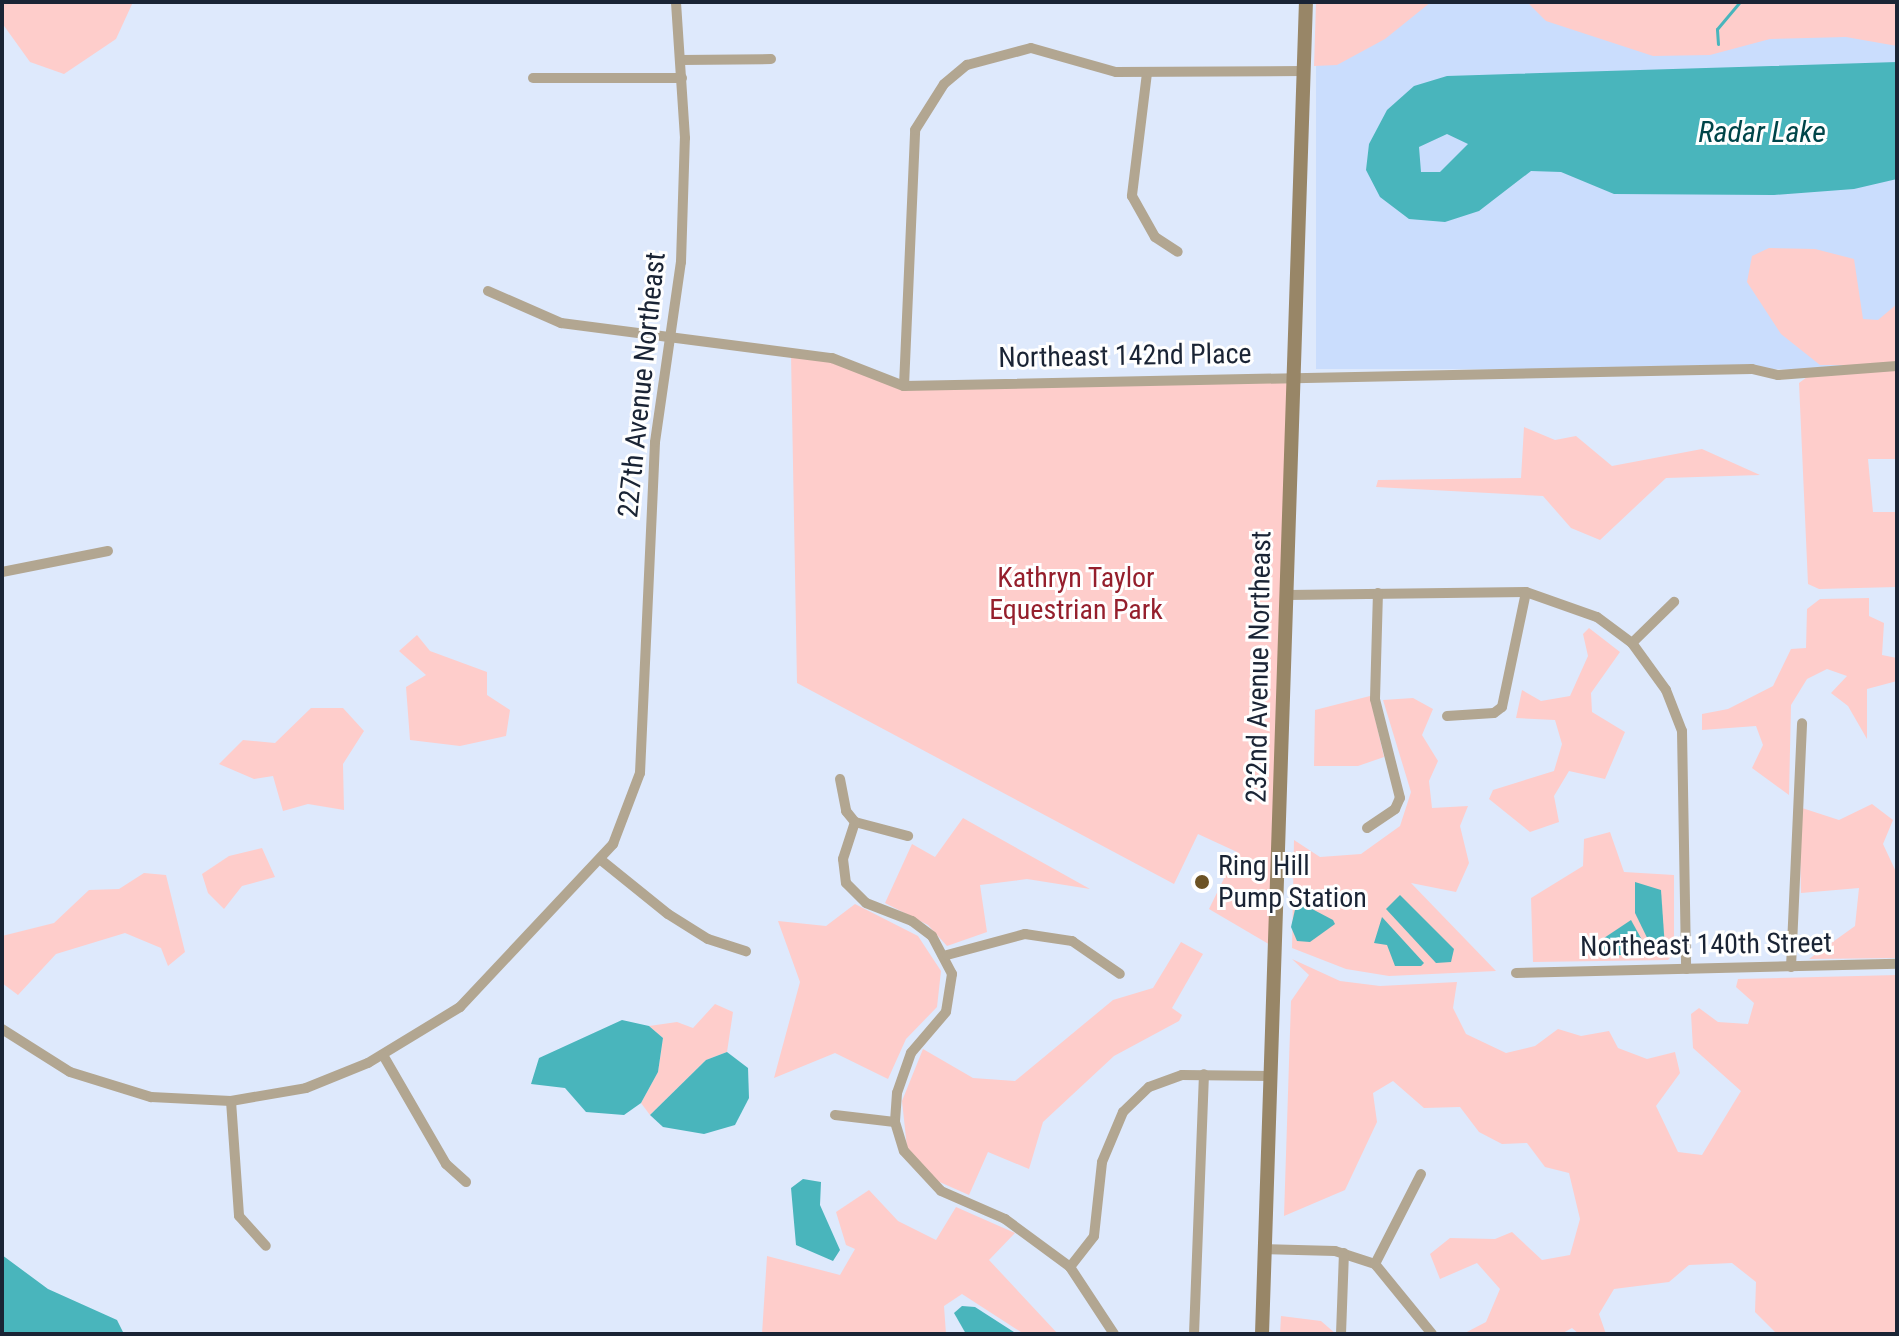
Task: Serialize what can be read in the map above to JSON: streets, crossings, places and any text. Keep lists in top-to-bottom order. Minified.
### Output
{"streets":{"street":["Northeast 142nd Place","227th Avenue Northeast","232nd Avenue Northeast","Northeast 140th Street"]},"crossings":[["Northeast 142nd Place","227th Avenue Northeast"],["Northeast 142nd Place","232nd Avenue Northeast"]],"water":["Radar Lake"],"parks":["Kathryn Taylor Equestrian Park"],"places":["Ring Hill Pump Station"]}
